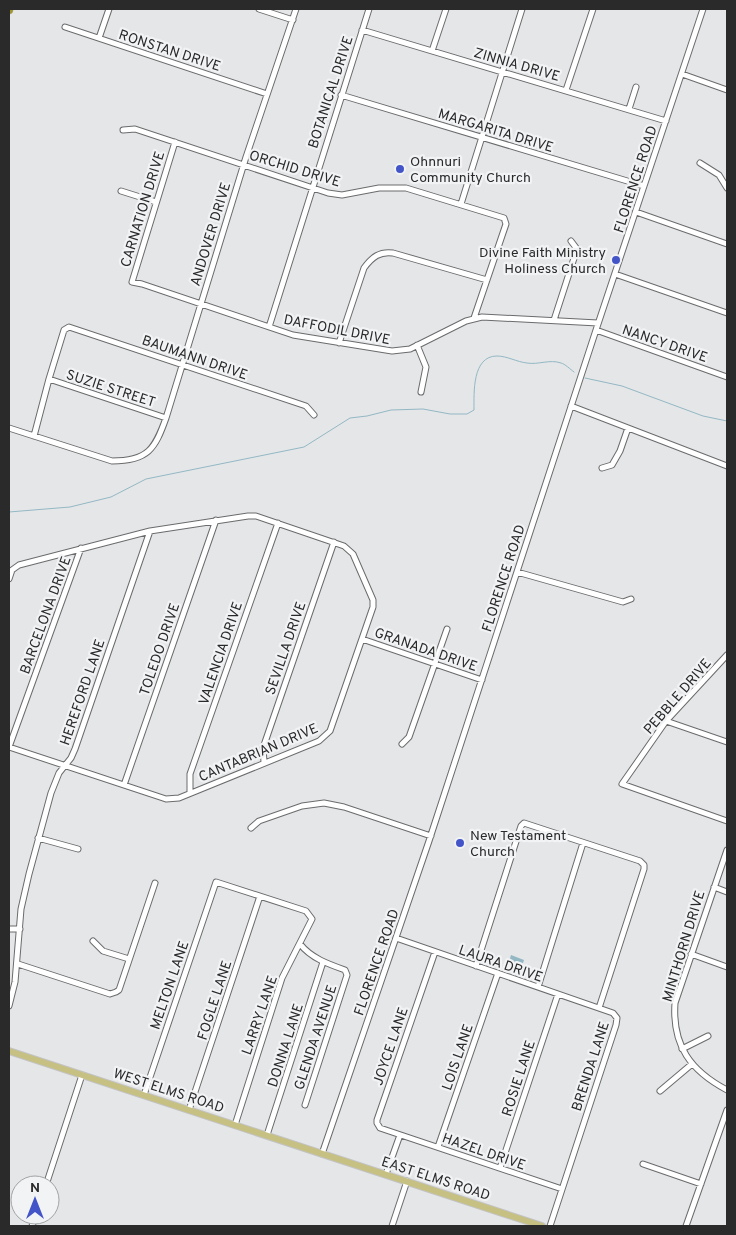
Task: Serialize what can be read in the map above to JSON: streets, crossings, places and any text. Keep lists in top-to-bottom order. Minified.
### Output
{"streets":{"main road":["WEST ELMS ROAD","EAST ELMS ROAD"],"street":["RONSTAN DRIVE","ZINNIA DRIVE","BOTANICAL DRIVE","MARGARITA DRIVE","ORCHID DRIVE","FLORENCE ROAD","CARNATION DRIVE","ANDOVER DRIVE","DAFFODIL DRIVE","NANCY DRIVE","BAUMANN DRIVE","SUZIE STREET","BARCELONA DRIVE","SEVILLA DRIVE","TOLEDO DRIVE","GRANADA DRIVE","VALENCIA DRIVE","HEREFORD LANE","PEBBLE DRIVE","CANTABRIAN DRIVE","MINTHORN DRIVE","LAURA DRIVE","MELTON LANE","FOGLE LANE","LARRY LANE","GLENDA AVENUE","DONNA LANE","JOYCE LANE","LOIS LANE","BRENDA LANE","ROSIE LANE","HAZEL DRIVE"]},"crossings":[["RONSTAN DRIVE","ANDOVER DRIVE"],["ZINNIA DRIVE","BOTANICAL DRIVE"],["ZINNIA DRIVE","FLORENCE ROAD"],["BOTANICAL DRIVE","MARGARITA DRIVE"],["BOTANICAL DRIVE","ORCHID DRIVE"],["BOTANICAL DRIVE","DAFFODIL DRIVE"],["MARGARITA DRIVE","FLORENCE ROAD"],["ORCHID DRIVE","CARNATION DRIVE"],["ORCHID DRIVE","ANDOVER DRIVE"],["ORCHID DRIVE","DAFFODIL DRIVE"],["FLORENCE ROAD","DAFFODIL DRIVE"],["FLORENCE ROAD","NANCY DRIVE"],["FLORENCE ROAD","GRANADA DRIVE"],["FLORENCE ROAD","LAURA DRIVE"],["FLORENCE ROAD","WEST ELMS ROAD"],["FLORENCE ROAD","EAST ELMS ROAD"],["CARNATION DRIVE","DAFFODIL DRIVE"],["ANDOVER DRIVE","DAFFODIL DRIVE"],["ANDOVER DRIVE","BAUMANN DRIVE"],["ANDOVER DRIVE","SUZIE STREET"],["BAUMANN DRIVE","SUZIE STREET"],["BARCELONA DRIVE","CANTABRIAN DRIVE"],["SEVILLA DRIVE","CANTABRIAN DRIVE"],["TOLEDO DRIVE","CANTABRIAN DRIVE"],["GRANADA DRIVE","CANTABRIAN DRIVE"],["VALENCIA DRIVE","CANTABRIAN DRIVE"],["HEREFORD LANE","CANTABRIAN DRIVE"],["LAURA DRIVE","JOYCE LANE"],["LAURA DRIVE","LOIS LANE"],["LAURA DRIVE","BRENDA LANE"],["LAURA DRIVE","ROSIE LANE"],["MELTON LANE","FOGLE LANE"],["MELTON LANE","LARRY LANE"],["MELTON LANE","WEST ELMS ROAD"],["FOGLE LANE","LARRY LANE"],["FOGLE LANE","WEST ELMS ROAD"],["LARRY LANE","GLENDA AVENUE"],["LARRY LANE","WEST ELMS ROAD"],["GLENDA AVENUE","DONNA LANE"],["DONNA LANE","WEST ELMS ROAD"],["JOYCE LANE","HAZEL DRIVE"],["LOIS LANE","HAZEL DRIVE"],["BRENDA LANE","HAZEL DRIVE"],["ROSIE LANE","HAZEL DRIVE"],["WEST ELMS ROAD","EAST ELMS ROAD"]],"places":["Ohnnuri Community Church","Divine Faith Ministry Holiness Church","New Testament Church"],"north":"top"}
